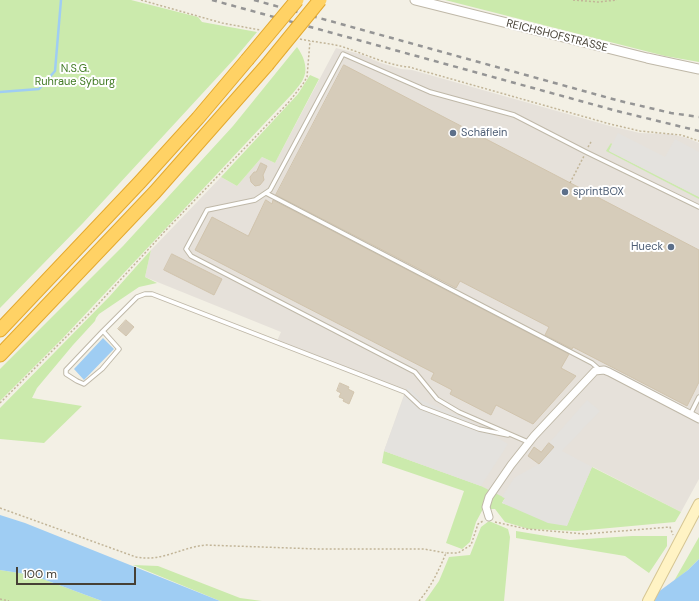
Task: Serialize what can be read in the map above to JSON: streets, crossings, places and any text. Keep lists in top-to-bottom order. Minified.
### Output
{"streets":{"street":["REICHSHOFSTRASSE"]},"parks":["N.S.G. Ruhraue Syburg"],"places":["Schäflein","sprintBOX","Hueck"],"scale_bar":"100 m"}
